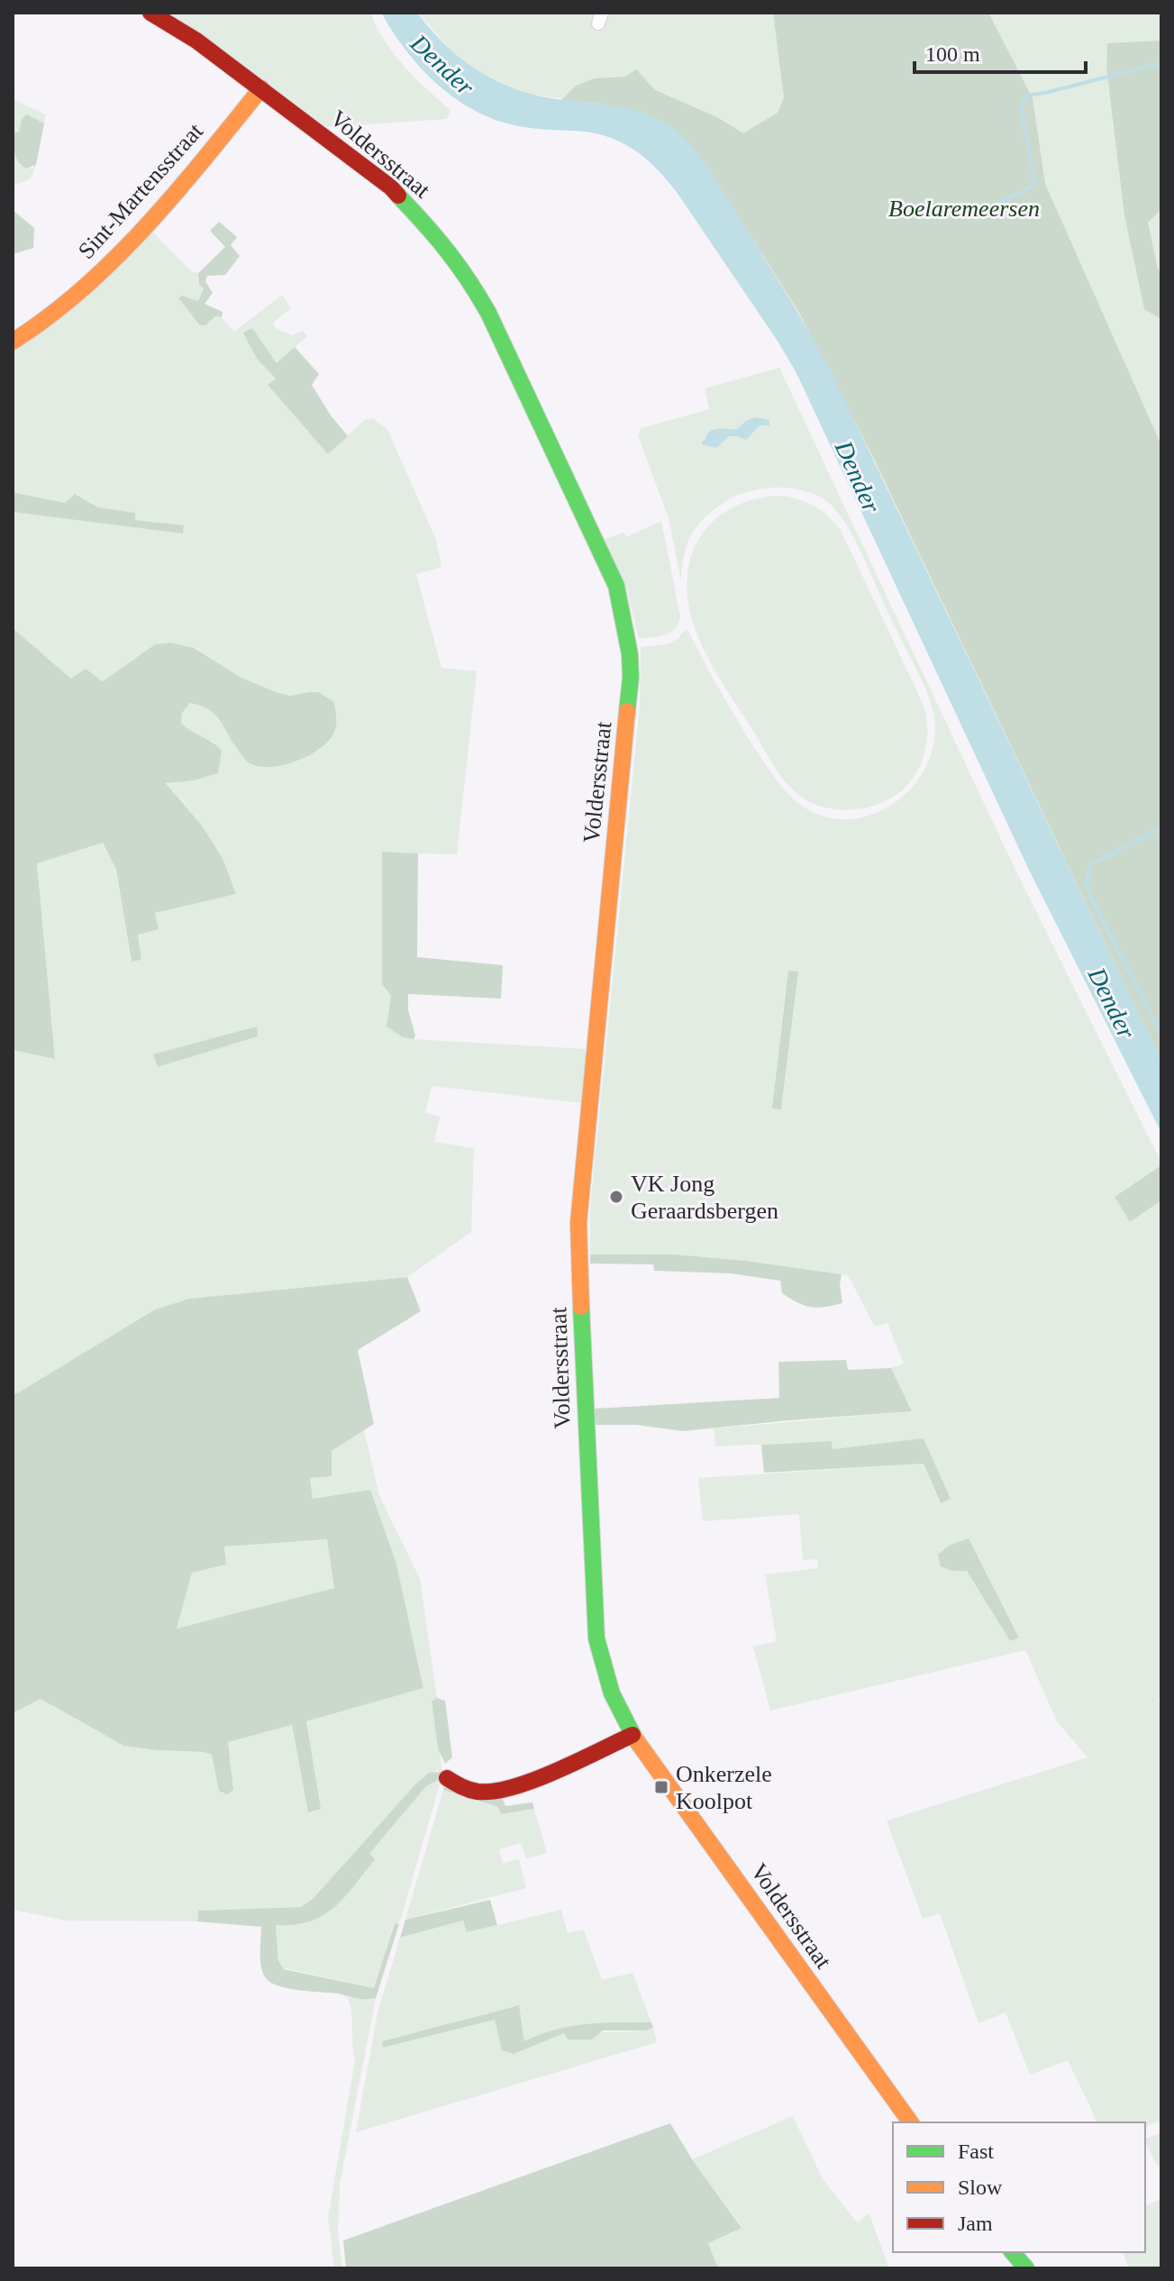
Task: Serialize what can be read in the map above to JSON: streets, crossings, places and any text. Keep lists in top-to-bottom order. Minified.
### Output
{"streets":{"street":["Voldersstraat","Sint-Martensstraat"]},"crossings":[["Voldersstraat","Sint-Martensstraat"]],"water":["Dender"],"parks":["Boelaremeersen"],"places":{"other":["VK Jong Geraardsbergen"],"transit":["Onkerzele Koolpot"]},"legend":["Fast","Slow","Jam"],"scale_bar":"100 m"}
